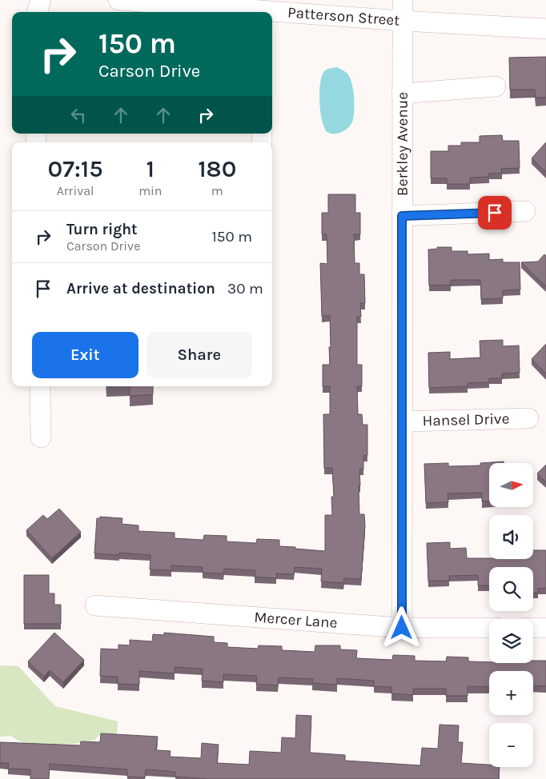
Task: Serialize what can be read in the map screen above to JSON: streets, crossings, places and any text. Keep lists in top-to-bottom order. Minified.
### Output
{"streets":{"street":["Patterson Street","Berkley Avenue","Hansel Drive","Mercer Lane"]},"crossings":[["Patterson Street","Berkley Avenue"],["Berkley Avenue","Hansel Drive"],["Berkley Avenue","Mercer Lane"]],"north":"right","page":{"turn":["150 m","Carson Drive"],"eta":["07:15","Arrival","1","min","180","m"],"list":[{"name":"Turn right","note":"Carson Drive","value":"150 m"},{"name":"Arrive at destination","value":"30 m"}],"buttons":["Exit","Share"],"map_buttons":["+","−"]}}
